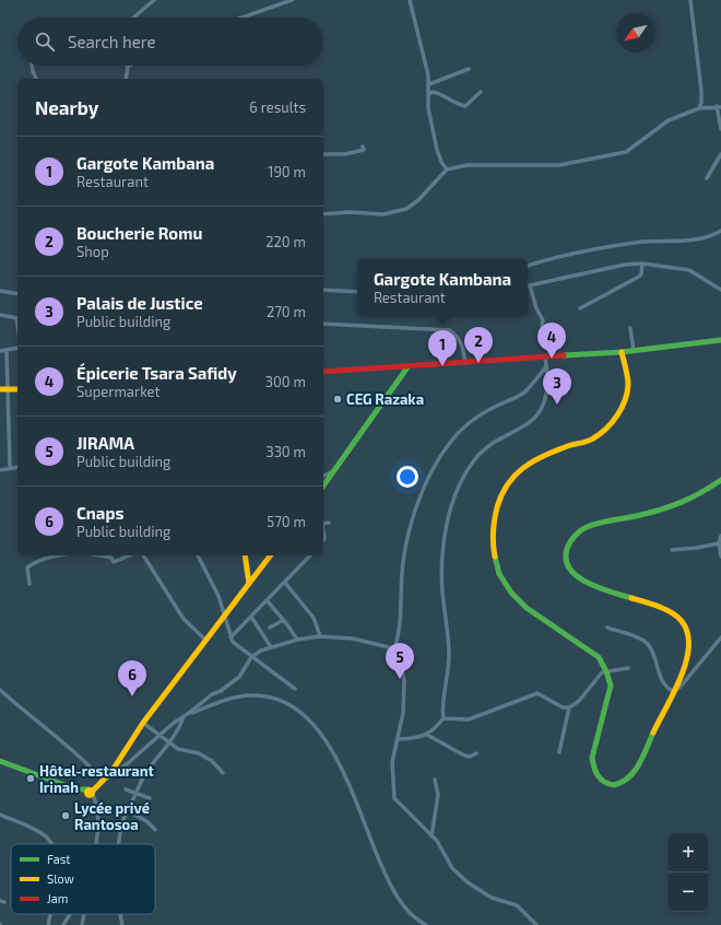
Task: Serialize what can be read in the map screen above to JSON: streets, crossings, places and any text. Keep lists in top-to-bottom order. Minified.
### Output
{"places":["CEG Razaka","Hôtel-restaurant Irinah","Lycée privé Rantosoa"],"legend":["Fast","Slow","Jam"],"north":"bottom left","page":{"search":"Search here","heading":["Nearby","6 results"],"list":[{"mark":"1","name":"Gargote Kambana","note":"Restaurant","value":"190 m"},{"mark":"2","name":"Boucherie Romu","note":"Shop","value":"220 m"},{"mark":"3","name":"Palais de Justice","note":"Public building","value":"270 m"},{"mark":"4","name":"Épicerie Tsara Safidy","note":"Supermarket","value":"300 m"},{"mark":"5","name":"JIRAMA","note":"Public building","value":"330 m"},{"mark":"6","name":"Cnaps","note":"Public building","value":"570 m"}],"popup":["Gargote Kambana","Restaurant"],"pins":["4","2","1","3","5","6"],"map_buttons":["+","−"]}}
